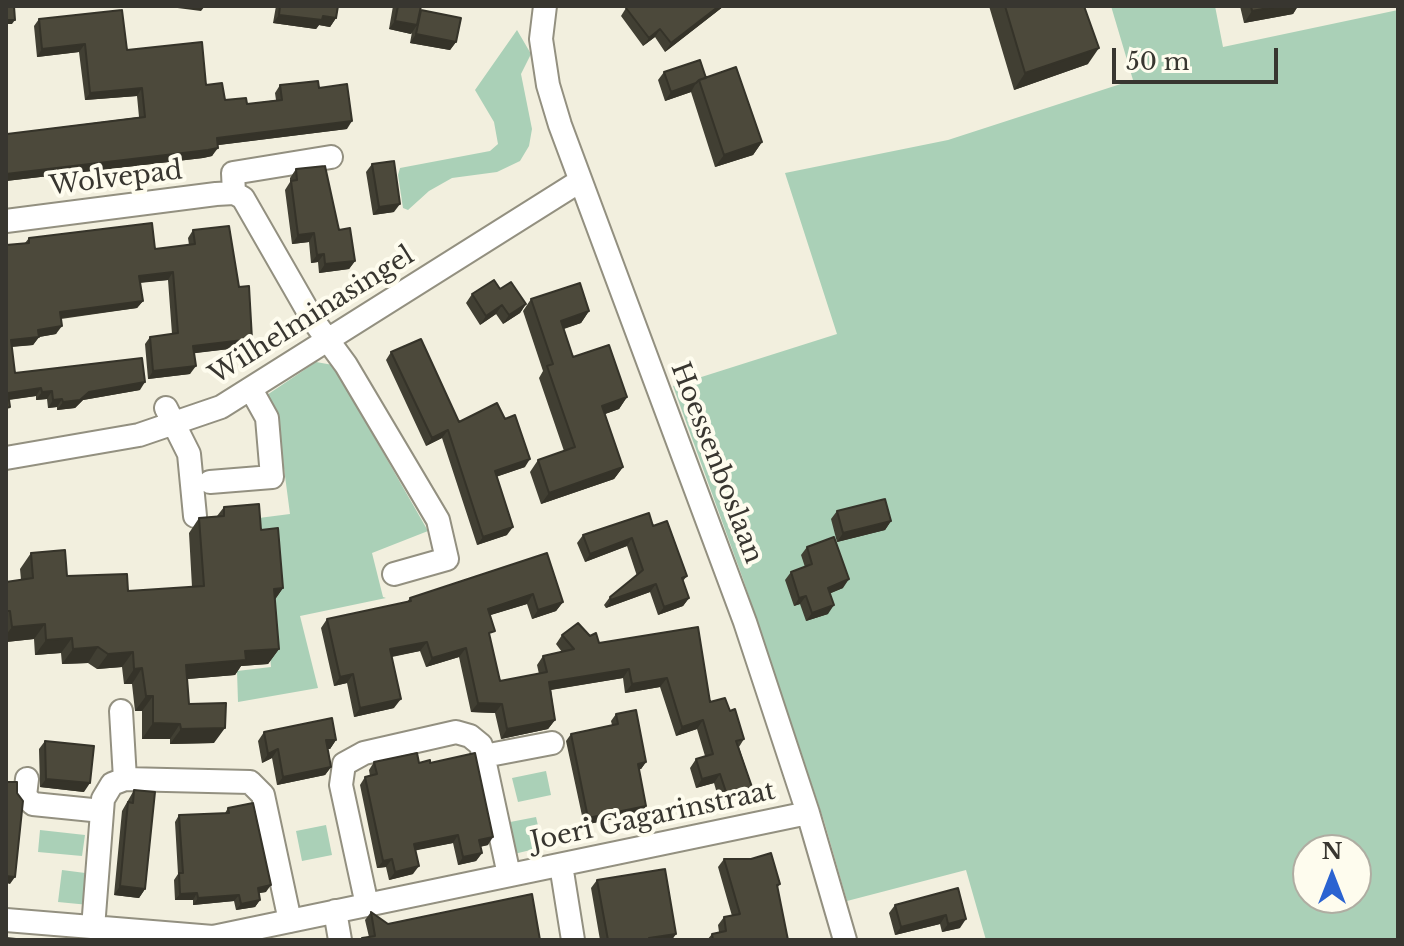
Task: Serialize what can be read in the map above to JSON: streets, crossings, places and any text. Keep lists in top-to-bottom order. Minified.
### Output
{"streets":{"street":["Wolvepad","Wilhelminasingel","Hoessenboslaan","Joeri Gagarinstraat"]},"crossings":[["Wilhelminasingel","Hoessenboslaan"],["Hoessenboslaan","Joeri Gagarinstraat"]],"scale_bar":"50 m","north":"top"}
